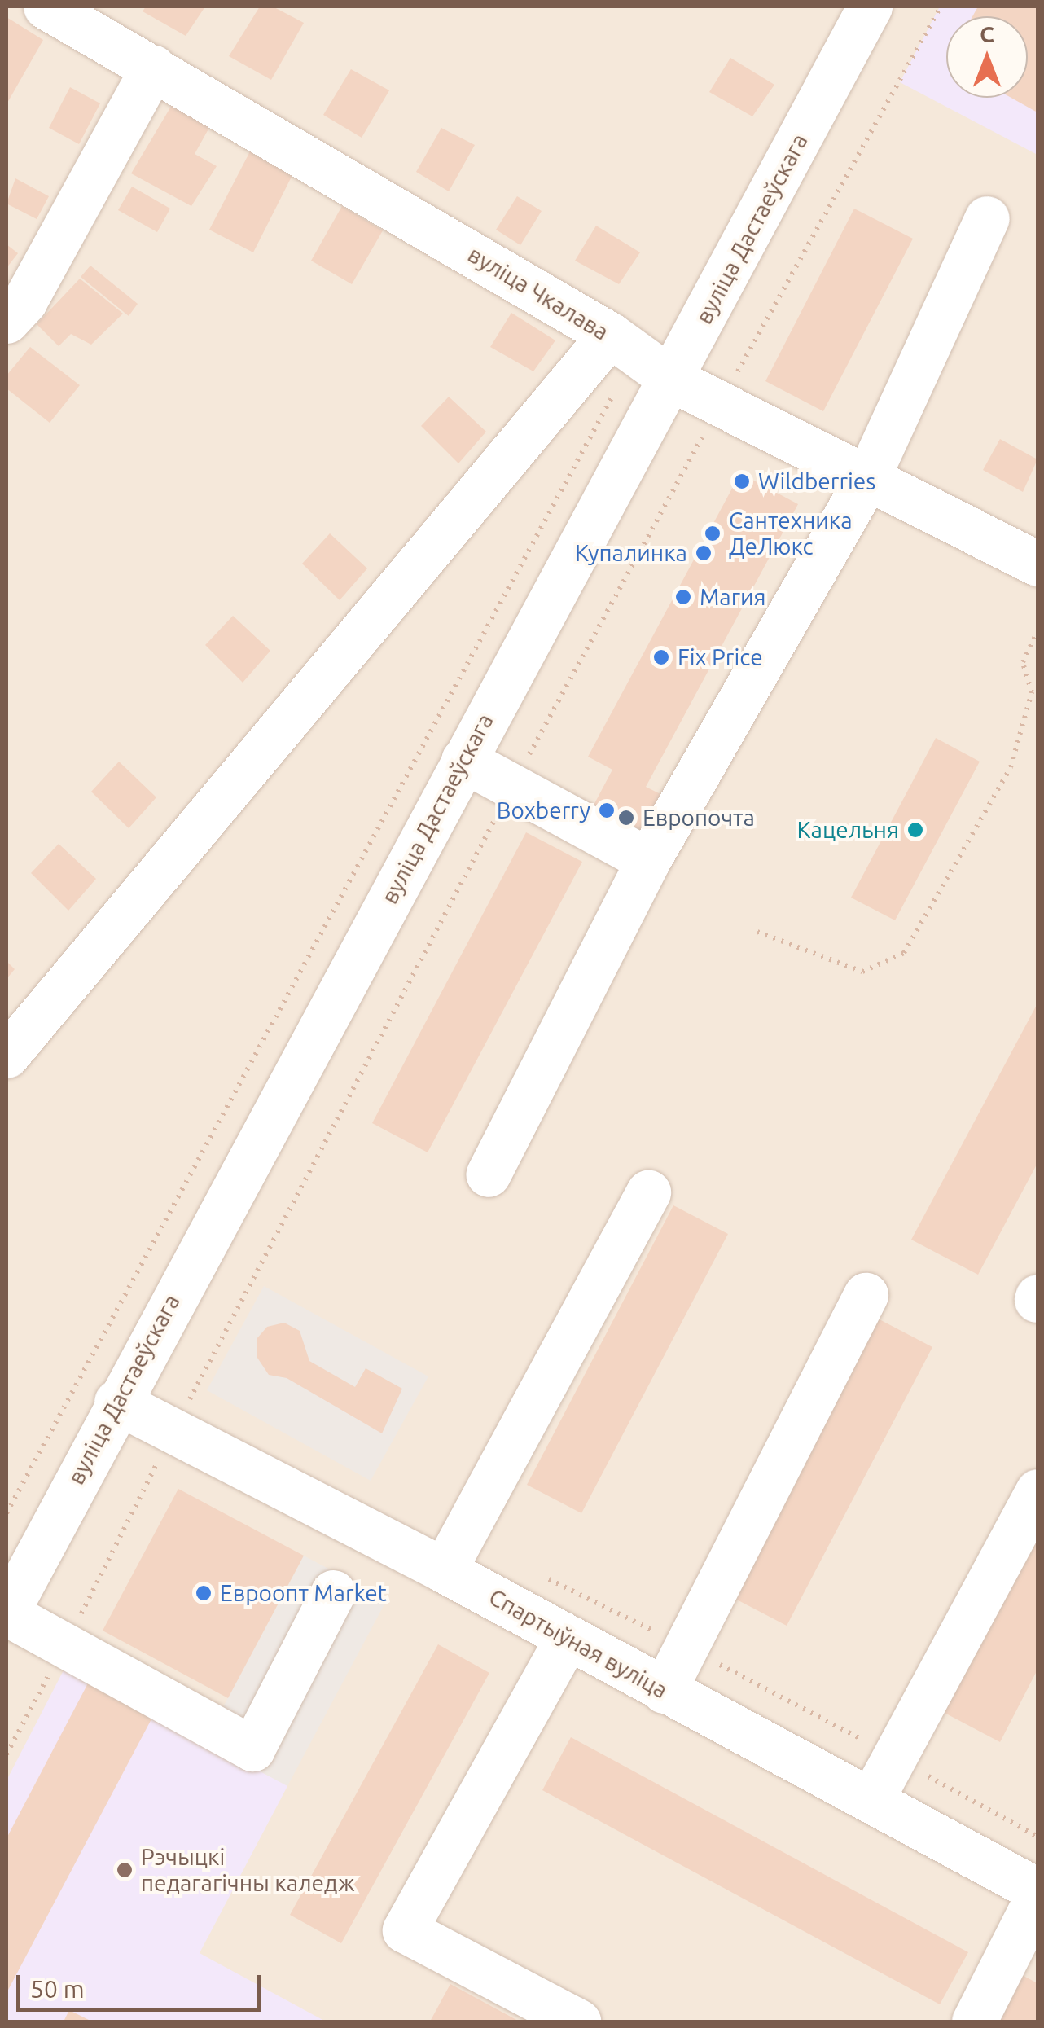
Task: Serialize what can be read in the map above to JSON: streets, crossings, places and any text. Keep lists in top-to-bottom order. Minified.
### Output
{"streets":{"street":["вуліца Дастаеўскага","вуліца Чкалава","Спартыўная вуліца"]},"crossings":[["вуліца Дастаеўскага","вуліца Чкалава"],["вуліца Дастаеўскага","Спартыўная вуліца"]],"places":["Wildberries","Сантехника ДеЛюкс","Купалинка","Магия","Fix Price","Boxberry","Европочта","Кацельня","Евроопт Market","Рэчыцкі педагагічны каледж"],"scale_bar":"50 m","north":"top"}
